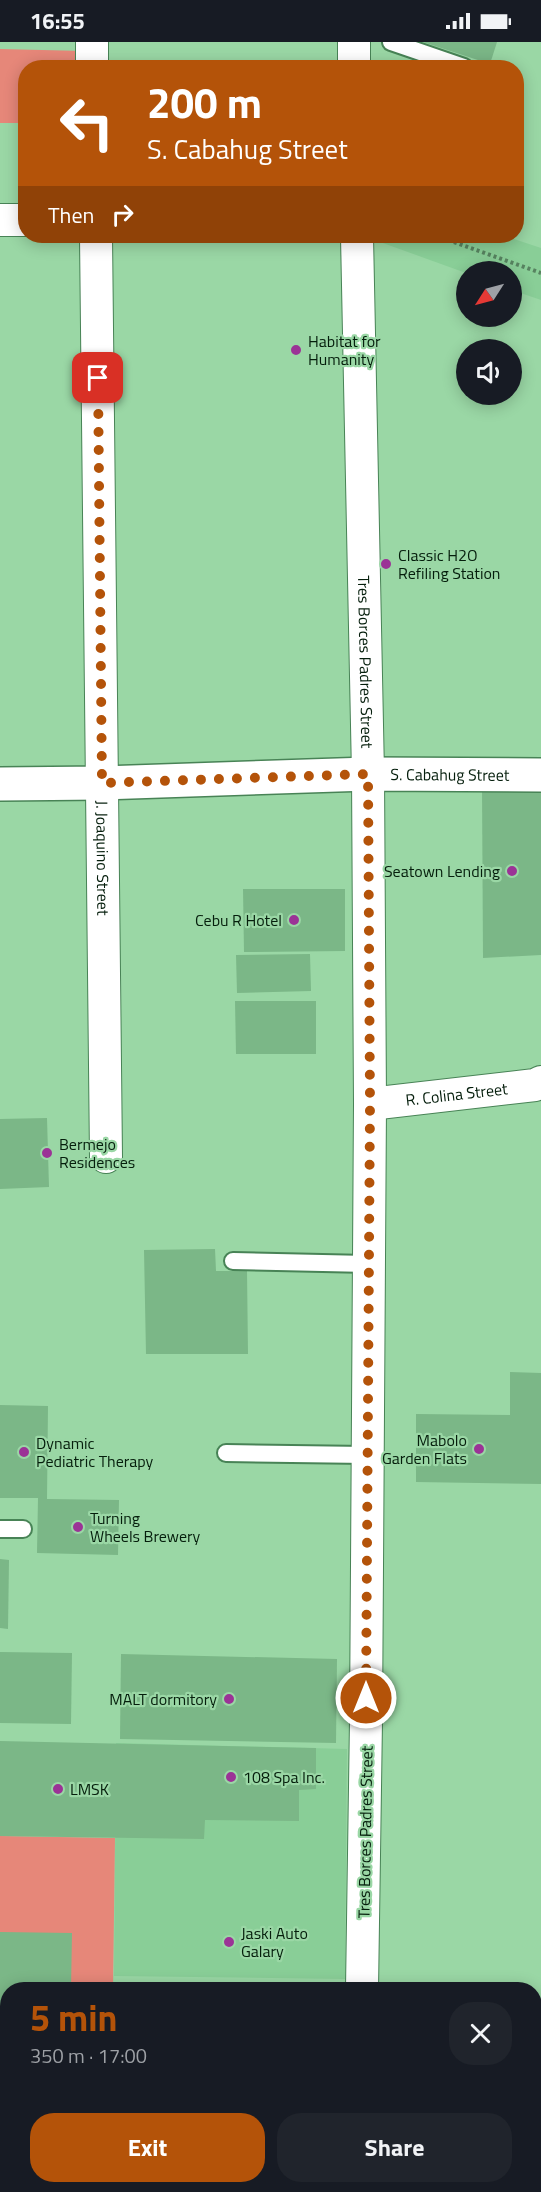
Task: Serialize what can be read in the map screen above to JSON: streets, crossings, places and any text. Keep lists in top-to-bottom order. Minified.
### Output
{"streets":{"street":["Tres Borces Padres Street","S. Cabahug Street","J. Joaquino Street","R. Colina Street"]},"crossings":[["Tres Borces Padres Street","S. Cabahug Street"],["Tres Borces Padres Street","R. Colina Street"],["S. Cabahug Street","J. Joaquino Street"]],"places":["Habitat for Humanity","Classic H2O Refiling Station","Seatown Lending","Cebu R Hotel","Bermejo Residences","Mabolo Garden Flats","Dynamic Pediatric Therapy","Turning Wheels Brewery","MALT dormitory","108 Spa Inc.","LMSK","Jaski Auto Galary"],"north":"bottom left","page":{"status":"16:55","turn":["200 m","S. Cabahug Street"],"then":"Then","heading":["5 min","350 m · 17:00"],"buttons":["Exit","Share"]}}
